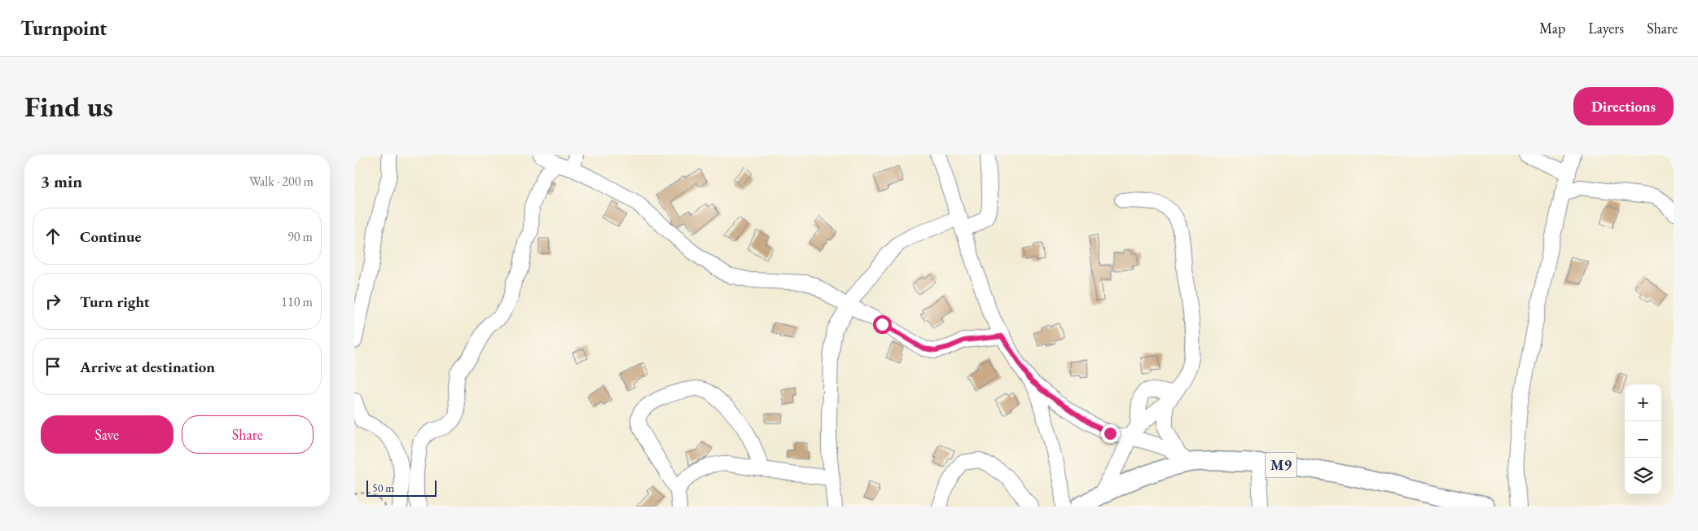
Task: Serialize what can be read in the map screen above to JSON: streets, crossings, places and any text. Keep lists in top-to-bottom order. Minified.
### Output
{"streets":{"main road":["M9"]},"scale_bar":"50 m","page":{"header":"Turnpoint","nav":["Map","Layers","Share"],"buttons":["Directions",["Save","Share"]],"title":"Find us","heading":["3 min","Walk · 200 m"],"list":[["Continue","90 m"],["Turn right","110 m"],"Arrive at destination"],"map_buttons":["+","−"],"scale":"50 m"}}
